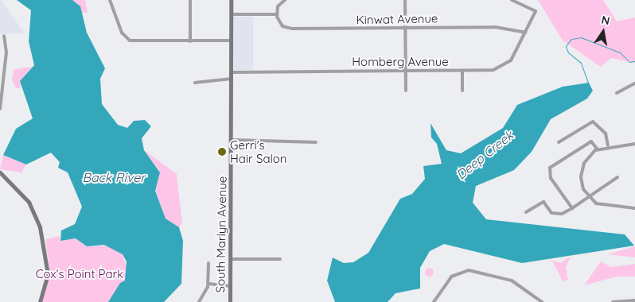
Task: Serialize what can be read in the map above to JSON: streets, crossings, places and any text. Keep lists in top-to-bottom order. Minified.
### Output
{"streets":{"street":["Kinwat Avenue","Homberg Avenue","South Marlyn Avenue"]},"crossings":[["Kinwat Avenue","Homberg Avenue"],["Homberg Avenue","South Marlyn Avenue"]],"water":["Deep Creek","Back River"],"parks":["Cox's Point Park"],"places":["Gerri's Hair Salon"],"north":"top"}
